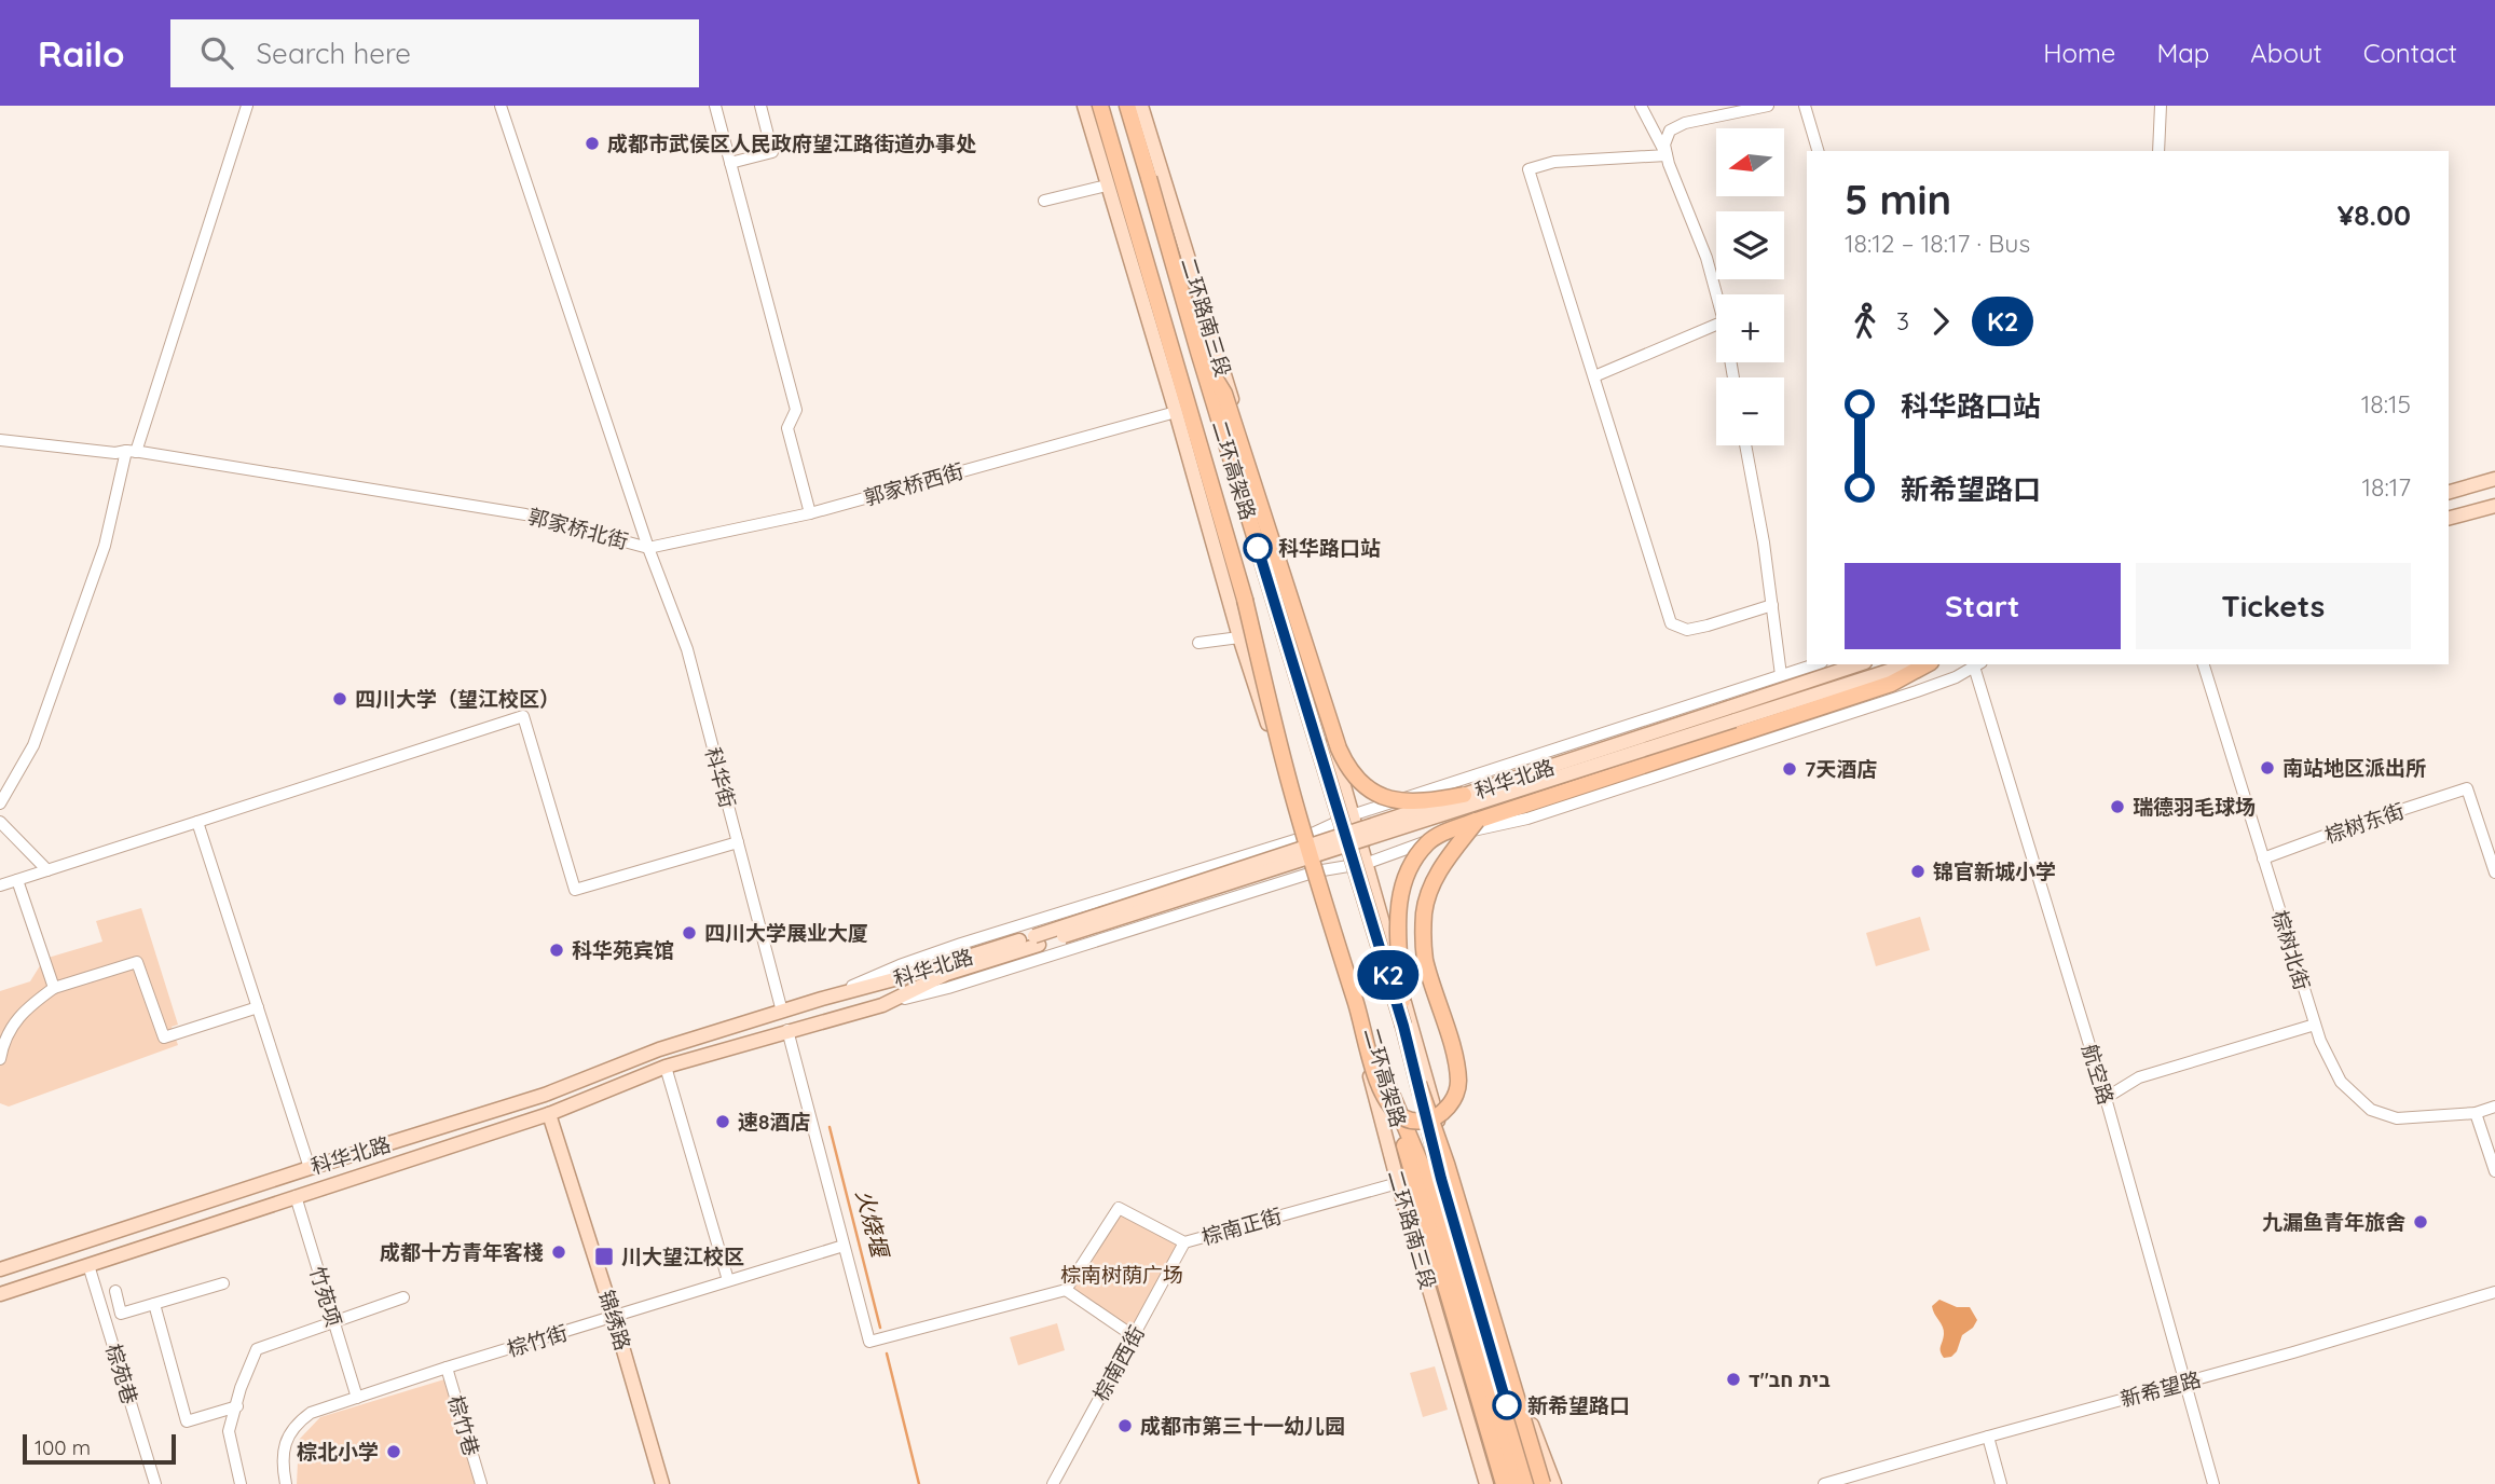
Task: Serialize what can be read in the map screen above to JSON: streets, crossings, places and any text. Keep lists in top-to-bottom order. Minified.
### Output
{"streets":{"highway":["二环高架路"],"main road":["二环路南三段","科华北路","锦绣路"],"street":["郭家桥西街","郭家桥北街","科华街","棕树东街","棕树北街","航空路","棕南正街","竹苑项","棕竹街","棕南西街","棕苑巷","新希望路","棕竹巷"]},"crossings":[["二环路南三段","郭家桥西街"],["二环路南三段","棕南正街"],["郭家桥西街","郭家桥北街"],["郭家桥西街","科华街"],["郭家桥北街","科华街"],["科华街","科华北路"],["科华北路","竹苑项"],["科华北路","锦绣路"],["科华北路","棕苑巷"],["棕树东街","棕树北街"],["航空路","新希望路"],["棕南正街","棕南西街"],["竹苑项","棕竹街"],["锦绣路","棕竹街"],["棕竹街","棕竹巷"]],"water":["火烧堰"],"parks":["棕南树荫广场"],"places":{"other":["成都市武侯区人民政府望江路街道办事处","科华路口站","四川大学（望江校区）","南站地区派出所","7天酒店","瑞德羽毛球场","锦官新城小学","四川大学展业大厦","科华苑宾馆","速8酒店","九漏鱼青年旅舍","成都十方青年客棧","בית חב\"ד","新希望路口","成都市第三十一幼儿园","棕北小学"],"transit":["川大望江校区"]},"lines":["bus line K2"],"scale_bar":"100 m","north":"left","page":{"header":"Railo","search":"Search here","nav":["Home","Map","About","Contact"],"on_map":"K2","map_buttons":["+","−"],"heading":["5 min","18:12 – 18:17 · Bus","¥8.00"],"legs":["3","K2"],"list":[{"name":"科华路口站","value":"18:15"},{"name":"新希望路口","value":"18:17"}],"buttons":["Start","Tickets"],"scale":"100 m"}}
